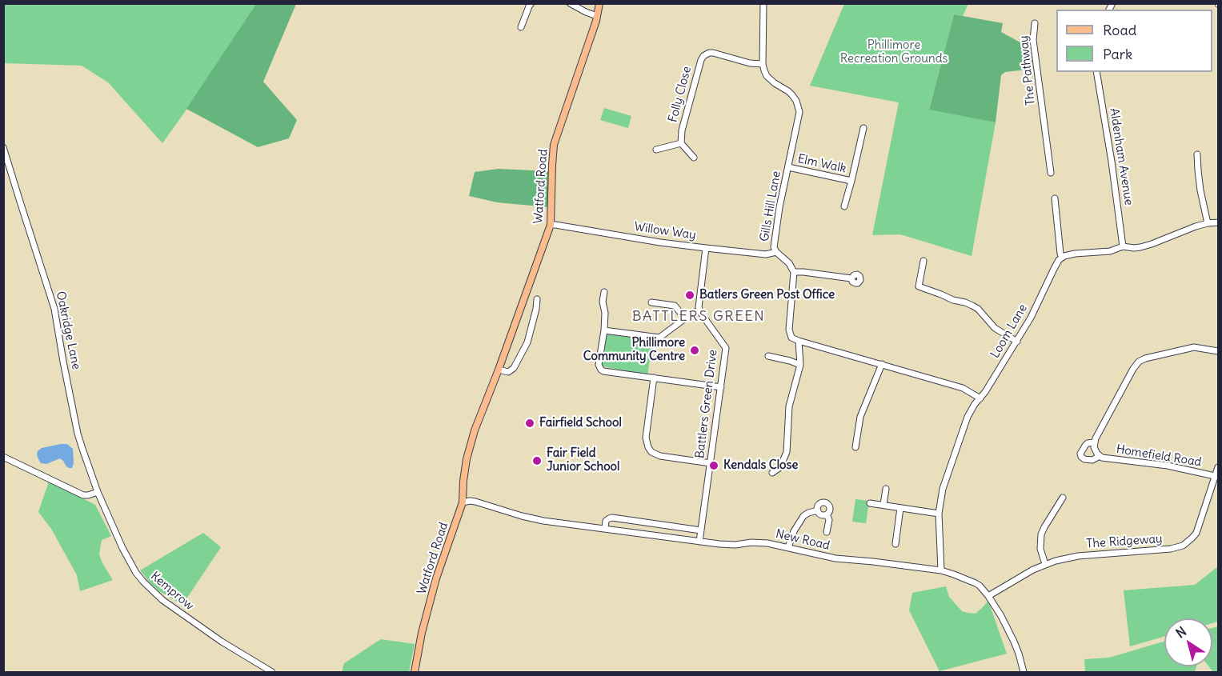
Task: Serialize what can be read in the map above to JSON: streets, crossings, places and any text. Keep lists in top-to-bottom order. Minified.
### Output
{"streets":{"main road":["Watford Road"],"street":["The Pathway","Folly Close","Aldenham Avenue","Elm Walk","Gills Hill Lane","Willow Way","Oakridge Lane","Loom Lane","Battlers Green Drive","Homefield Road","New Road","The Ridgeway","Kemprow"]},"crossings":[["Folly Close","Gills Hill Lane"],["Elm Walk","Gills Hill Lane"],["Watford Road","Willow Way"],["Watford Road","New Road"],["Gills Hill Lane","Willow Way"],["Oakridge Lane","Kemprow"],["Loom Lane","New Road"],["Battlers Green Drive","New Road"],["Homefield Road","The Ridgeway"],["New Road","The Ridgeway"]],"districts":["BATTLERS GREEN"],"parks":["Phillimore Recreation Grounds"],"places":["Batlers Green Post Office","Phillimore Community Centre","Fairfield School","Fair Field Junior School","Kendals Close"],"legend":["Road","Park"],"north":"top left"}
